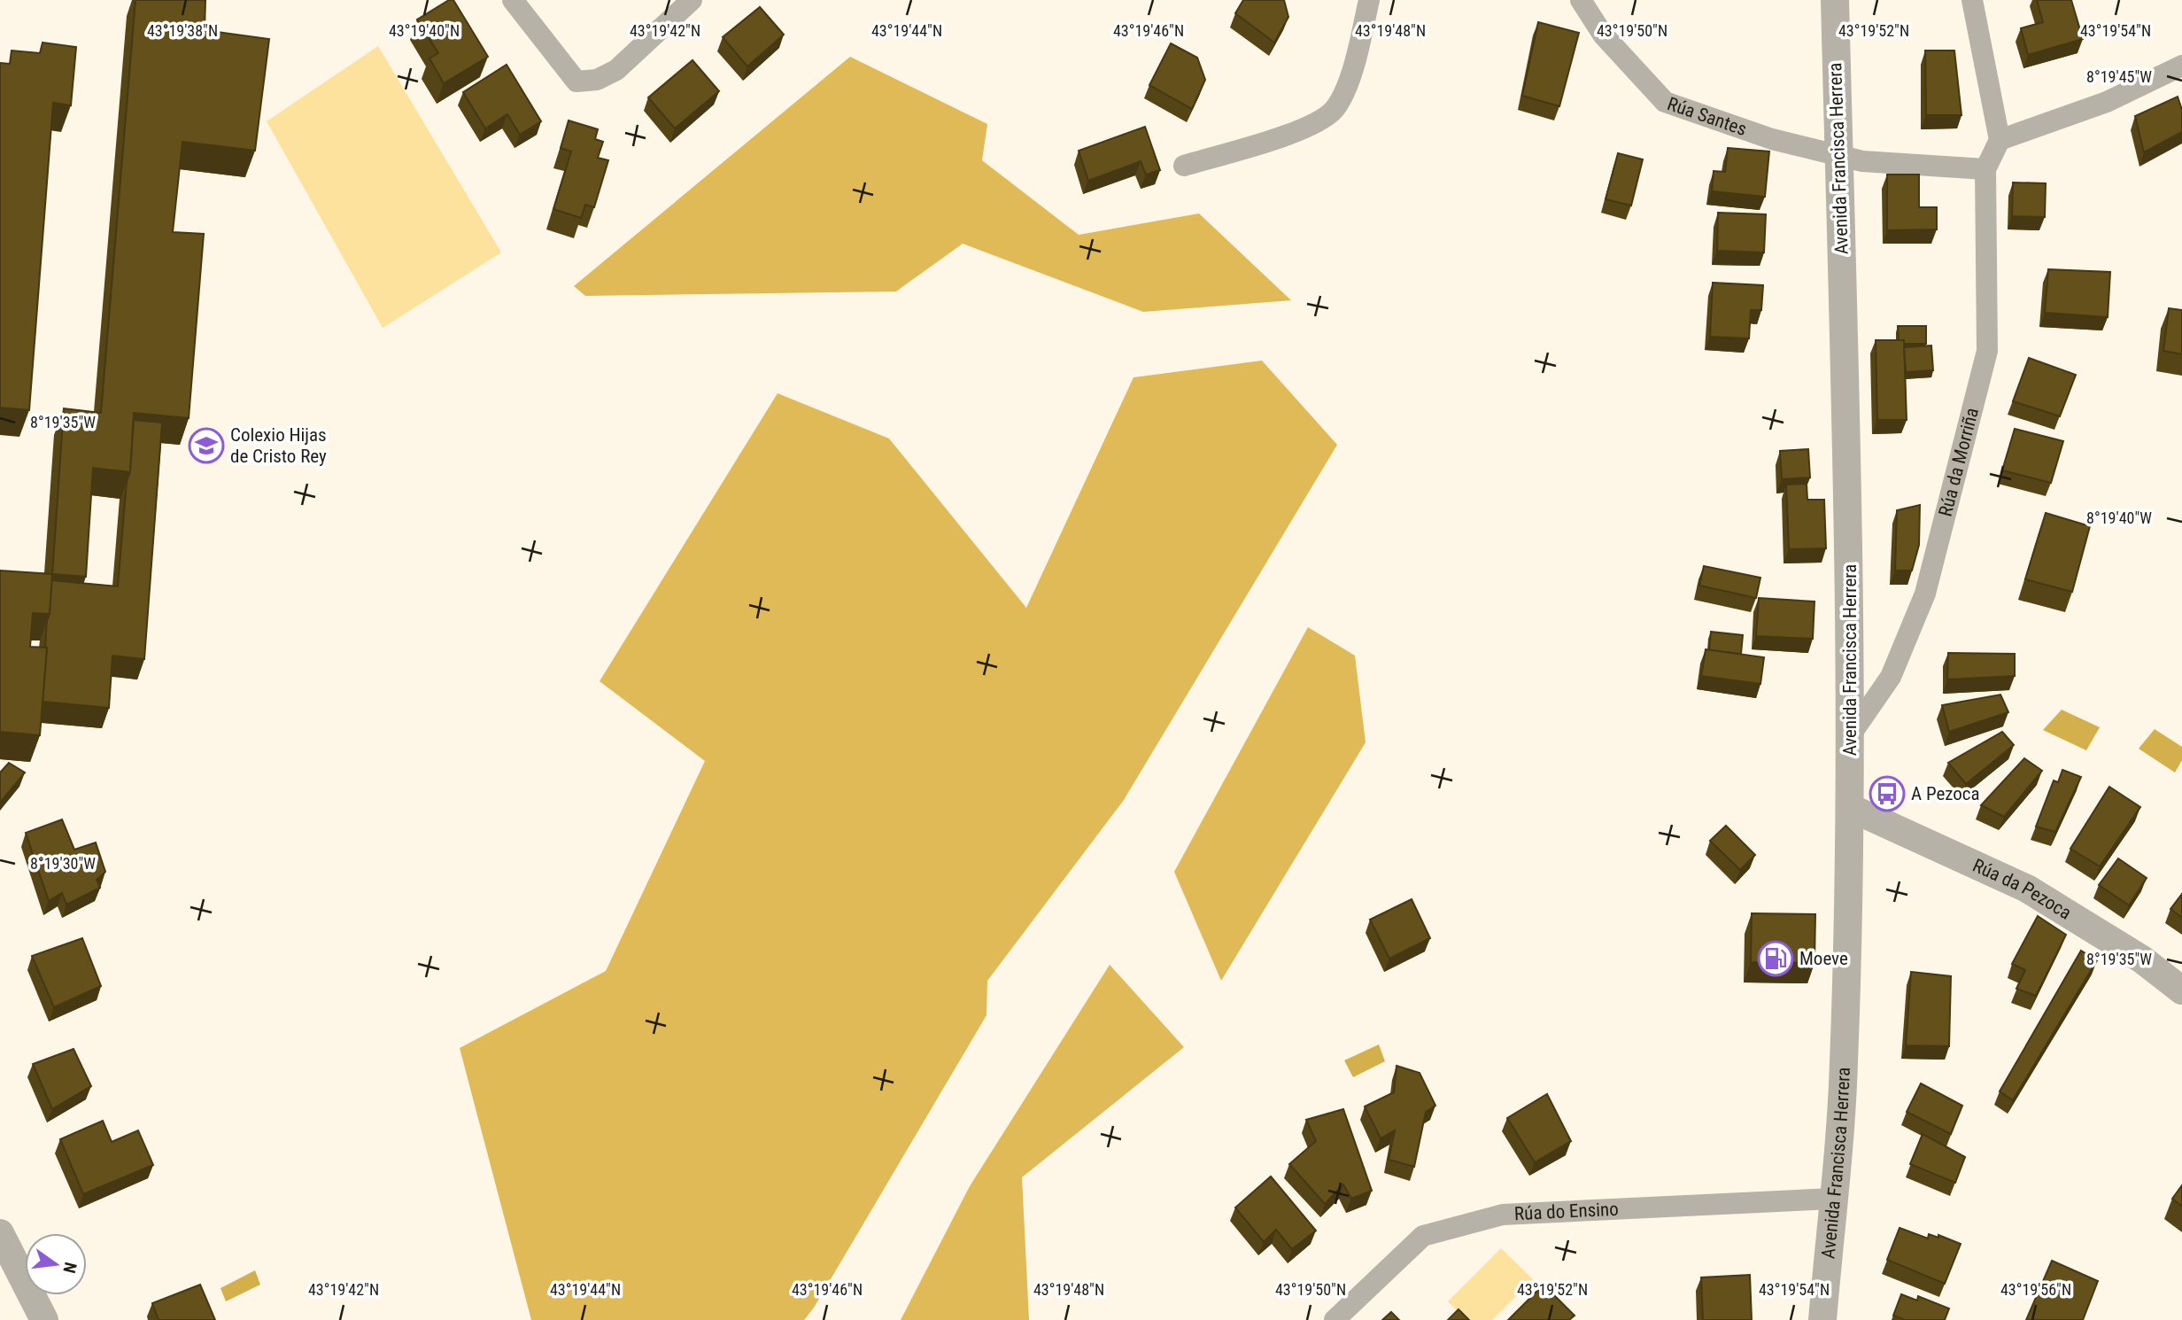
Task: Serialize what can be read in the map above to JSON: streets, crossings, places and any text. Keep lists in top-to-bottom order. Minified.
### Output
{"streets":{"street":["Rúa Santes","Avenida Francisca Herrera","Rúa da Morriña","Rúa da Pezoca","Rúa do Ensino"]},"crossings":[["Rúa Santes","Avenida Francisca Herrera"],["Avenida Francisca Herrera","Rúa da Morriña"],["Avenida Francisca Herrera","Rúa da Pezoca"],["Avenida Francisca Herrera","Rúa do Ensino"]],"places":{"school or university":["Colexio Hijas de Cristo Rey"],"bus stop":["A Pezoca"],"fuel station":["Moeve"]},"north":"right","coordinates":["43°19'38\"N","43°19'40\"N","43°19'42\"N","43°19'44\"N","43°19'46\"N","43°19'48\"N","43°19'50\"N","43°19'52\"N","43°19'54\"N","8°19'45\"W","8°19'35\"W","8°19'40\"W","8°19'30\"W","43°19'56\"N"]}
